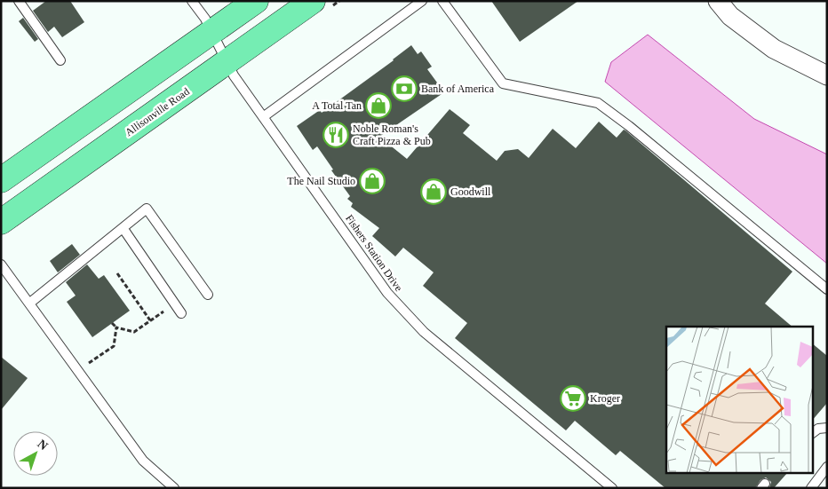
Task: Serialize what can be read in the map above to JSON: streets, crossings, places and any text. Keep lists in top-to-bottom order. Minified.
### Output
{"streets":{"main road":["Allisonville Road"],"lane":["Fishers Station Drive"]},"crossings":[["Allisonville Road","Fishers Station Drive"]],"places":{"bank":["Bank of America"],"shop":["A Total Tan","The Nail Studio","Goodwill"],"restaurant":["Noble Roman's Craft Pizza & Pub"],"supermarket":["Kroger"]},"north":"top right"}
